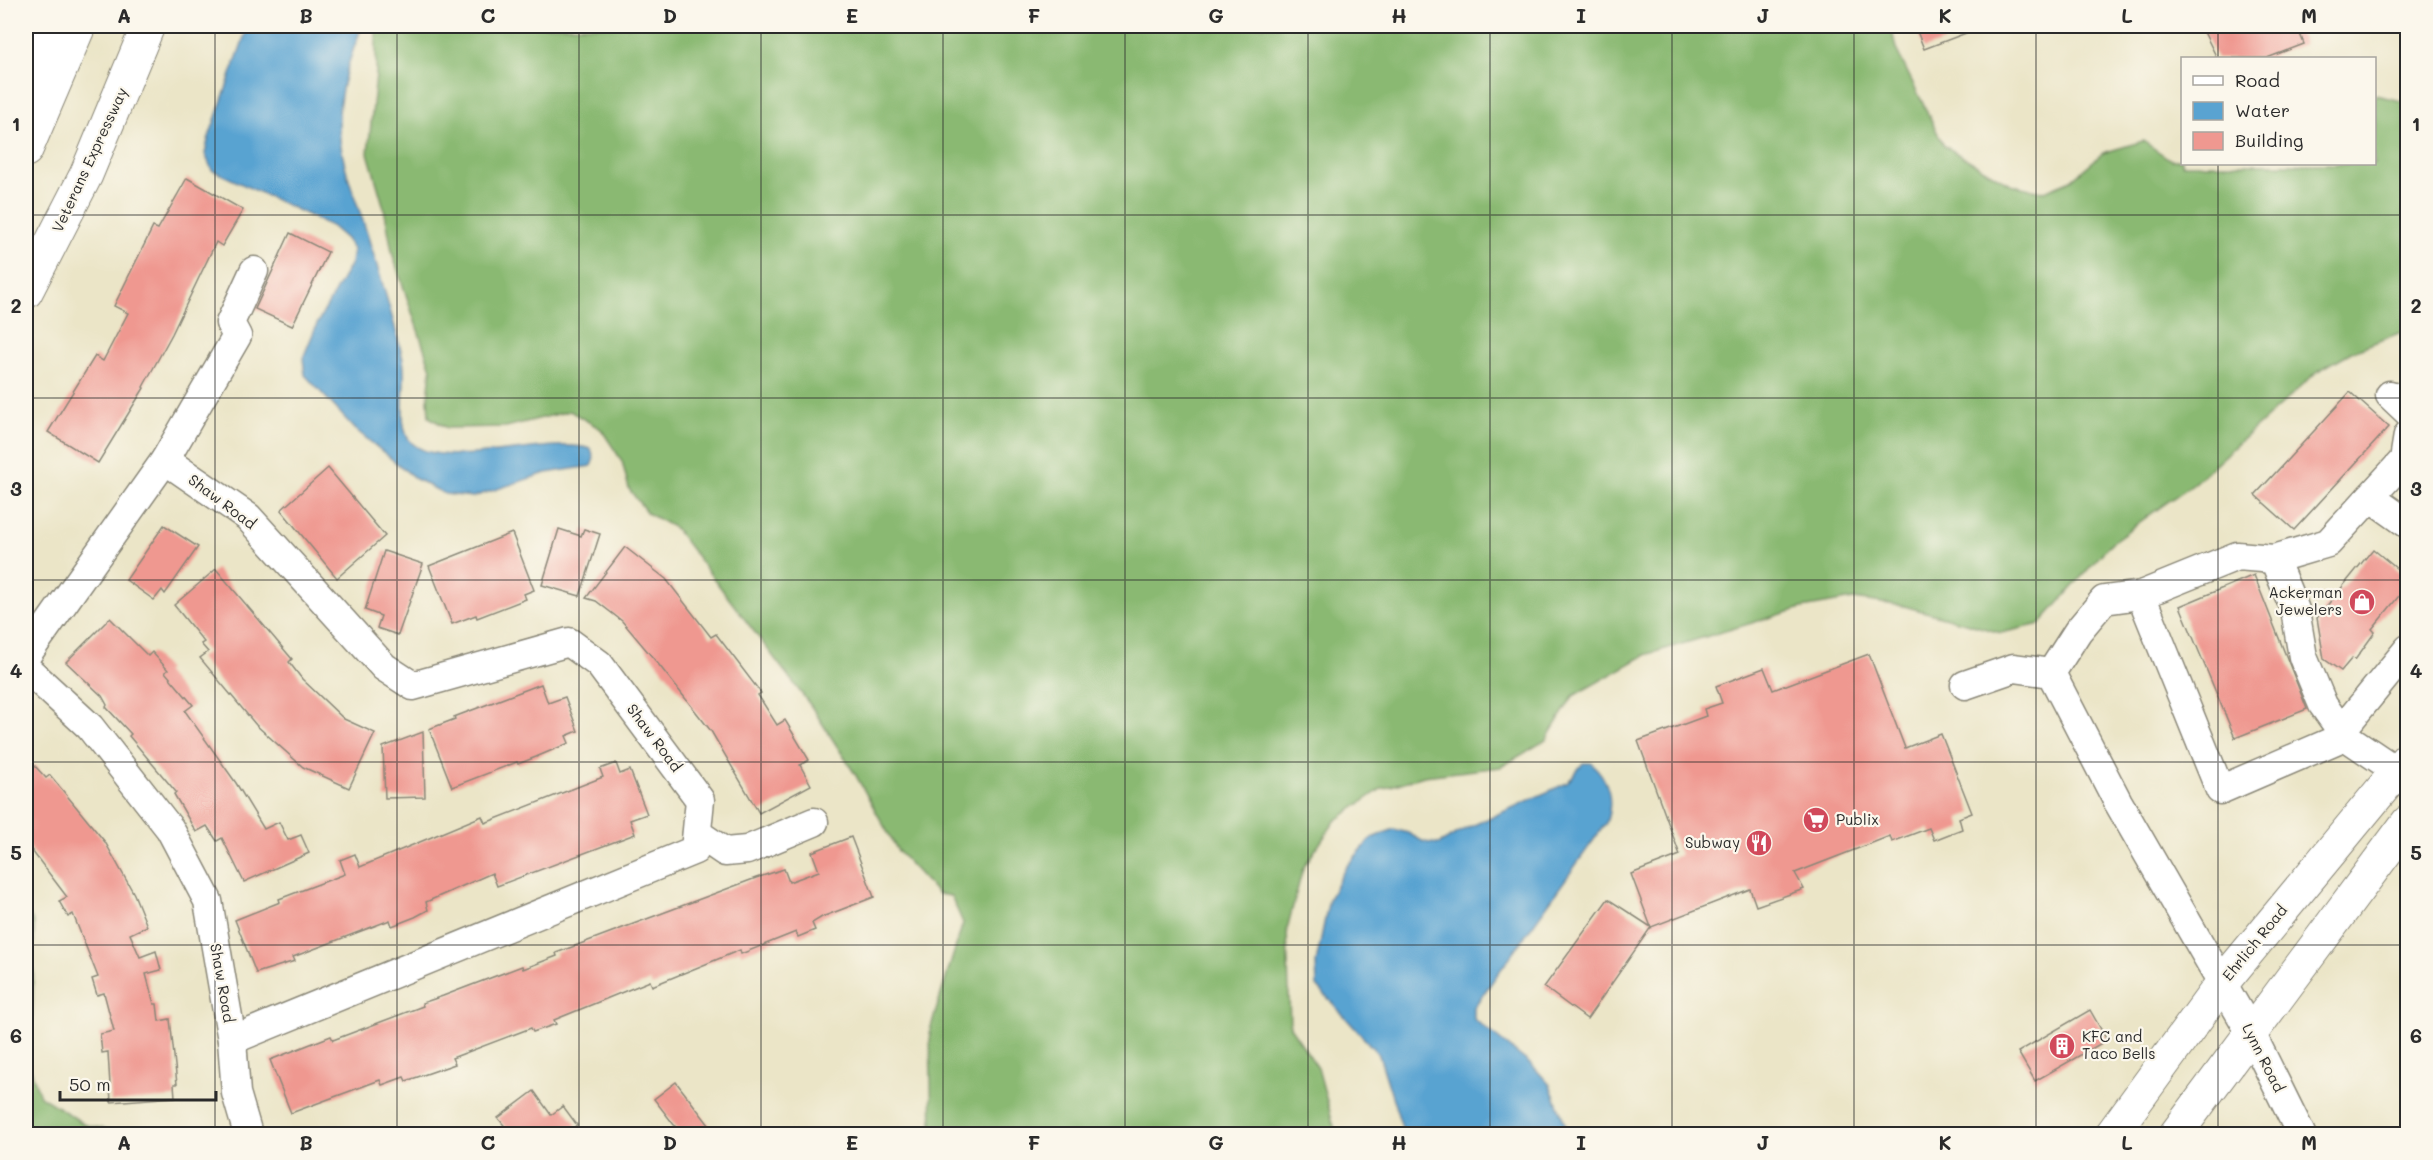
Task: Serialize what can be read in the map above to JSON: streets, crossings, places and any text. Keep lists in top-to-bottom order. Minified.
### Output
{"streets":{"main road":["Veterans Expressway","Ehrlich Road"],"street":["Shaw Road","Lynn Road"]},"crossings":[["Ehrlich Road","Lynn Road"]],"places":{"shop":["Ackerman Jewelers"],"supermarket":["Publix"],"restaurant":["Subway"],"building":["KFC and Taco Bells"]},"legend":["Road","Water","Building"],"scale_bar":"50 m","grid":{"columns":["A","B","C","D","E","F","G","H","I","J","K","L","M"],"rows":["1","2","3","4","5","6"]}}
